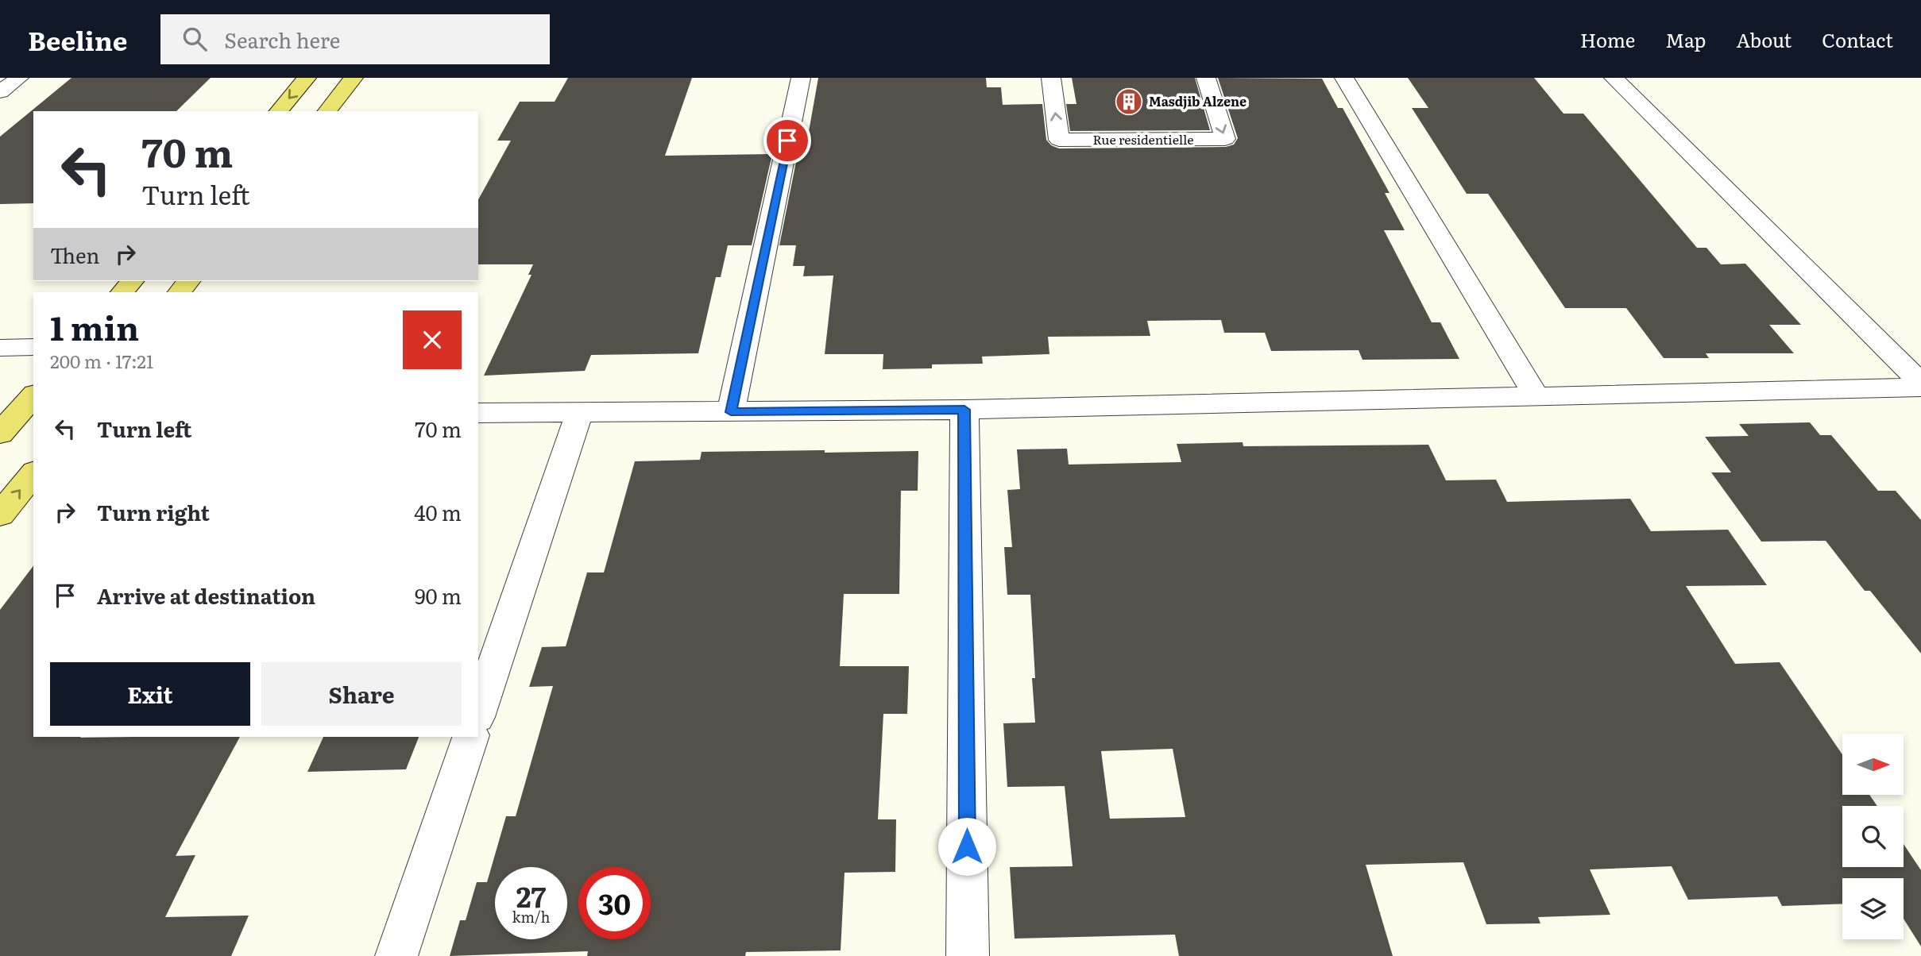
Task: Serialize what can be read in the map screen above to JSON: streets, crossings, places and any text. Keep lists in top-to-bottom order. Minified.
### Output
{"streets":{"street":["Rue residentielle"]},"places":{"building":["Masdjib Alzene"]},"north":"right","page":{"header":"Beeline","search":"Search here","nav":["Home","Map","About","Contact"],"turn":["70 m","Turn left"],"then":"Then","heading":["1 min","200 m · 17:21"],"list":[{"name":"Turn left","value":"70 m"},{"name":"Turn right","value":"40 m"},{"name":"Arrive at destination","value":"90 m"}],"buttons":["Exit","Share"],"speed":"27 km/h","limit":"30"}}
